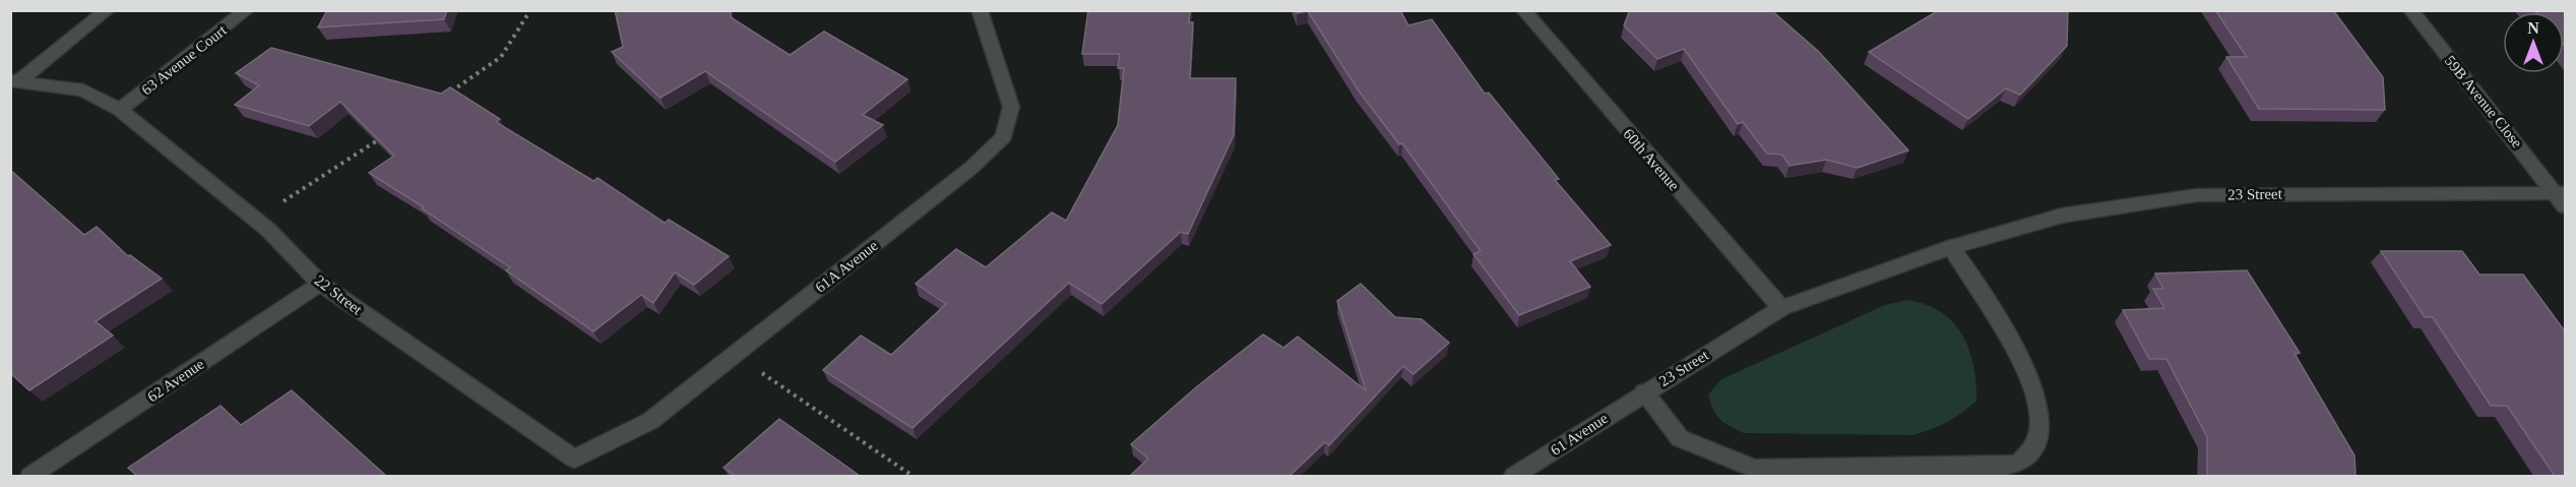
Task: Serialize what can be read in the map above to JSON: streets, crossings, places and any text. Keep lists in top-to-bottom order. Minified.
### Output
{"streets":{"street":["63 Avenue Court","59B Avenue Close","60th Avenue","23 Street","61A Avenue","22 Street","62 Avenue","61 Avenue"]},"crossings":[["63 Avenue Court","22 Street"],["59B Avenue Close","23 Street"],["60th Avenue","23 Street"],["23 Street","61 Avenue"],["61A Avenue","22 Street"],["22 Street","62 Avenue"]],"north":"top"}
